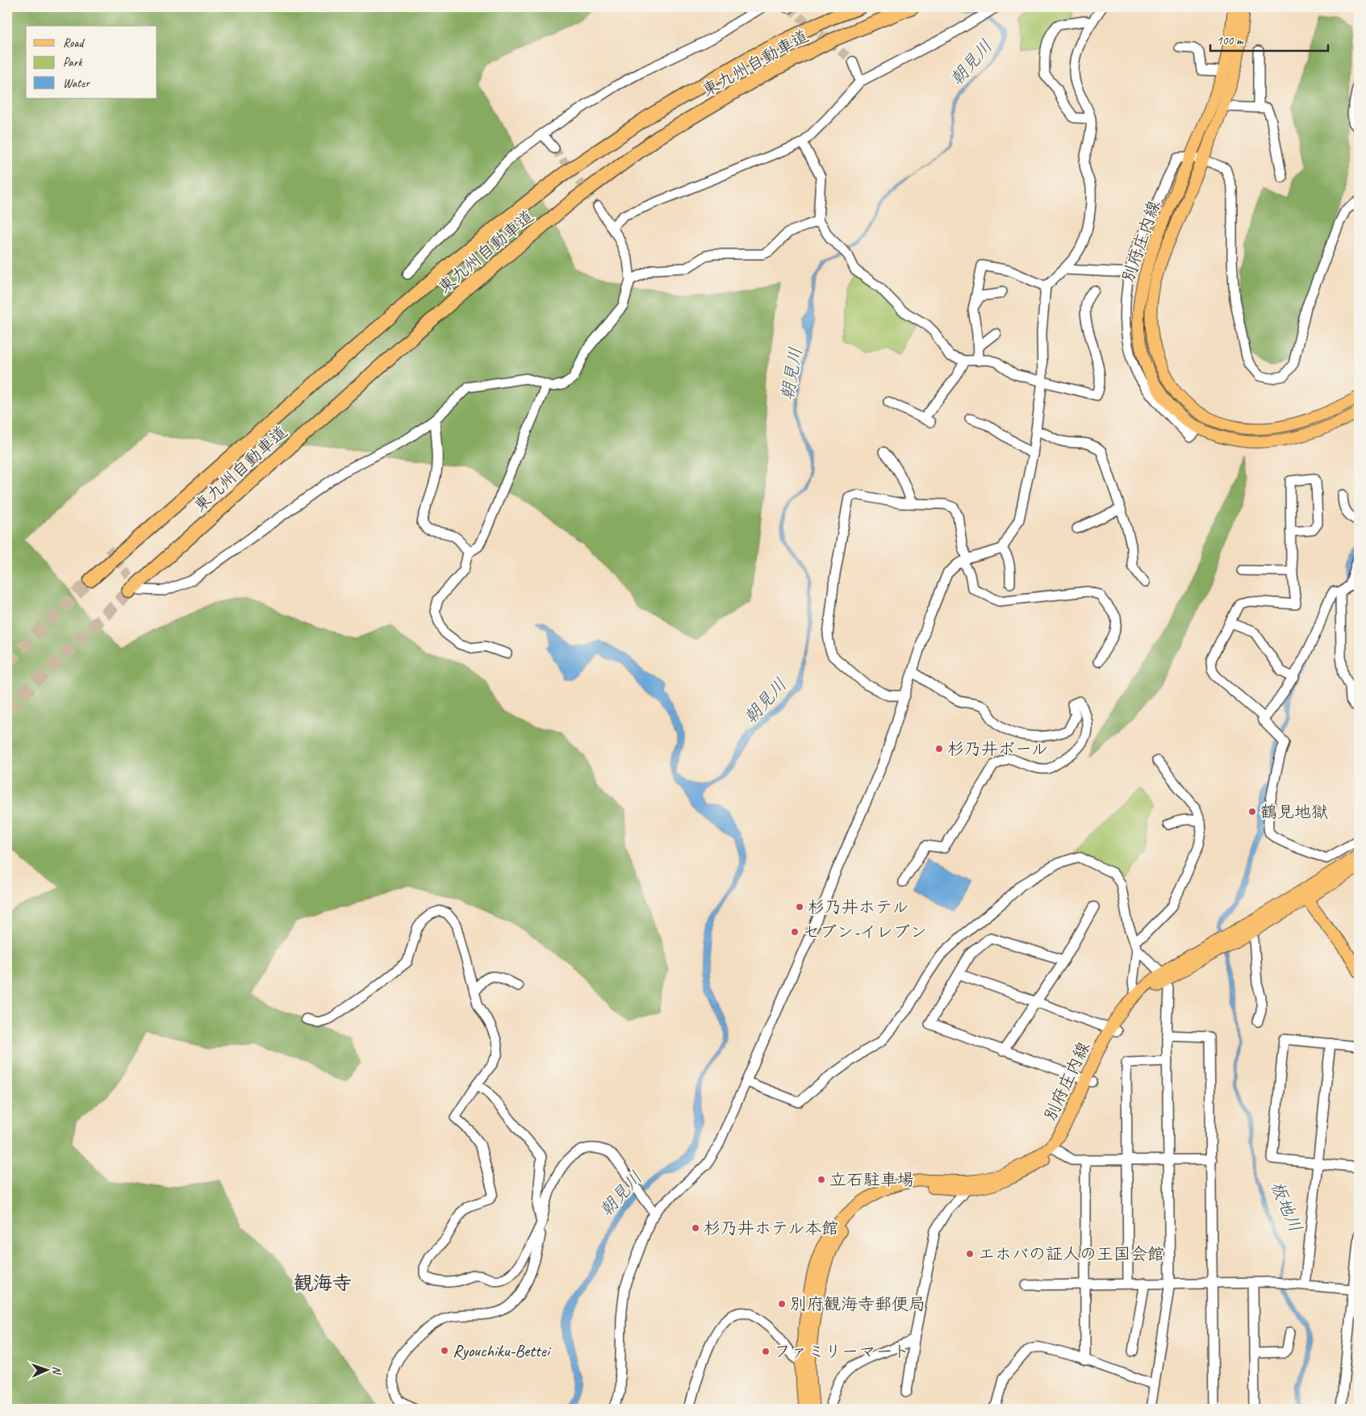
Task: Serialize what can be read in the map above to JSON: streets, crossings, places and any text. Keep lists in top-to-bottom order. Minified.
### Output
{"streets":{"highway":["東九州自動車道"],"main road":["別府庄内線"]},"districts":["観海寺"],"water":["朝見川","板地川"],"places":["杉乃井ボール","鶴見地獄","杉乃井ホテル","セブン-イレブン","立石駐車場","杉乃井ホテル本館","エホバの証人の王国会館","別府観海寺郵便局","Ryouchiku-Bettei","ファミリーマート"],"legend":["Road","Park","Water"],"scale_bar":"100 m","north":"right"}
